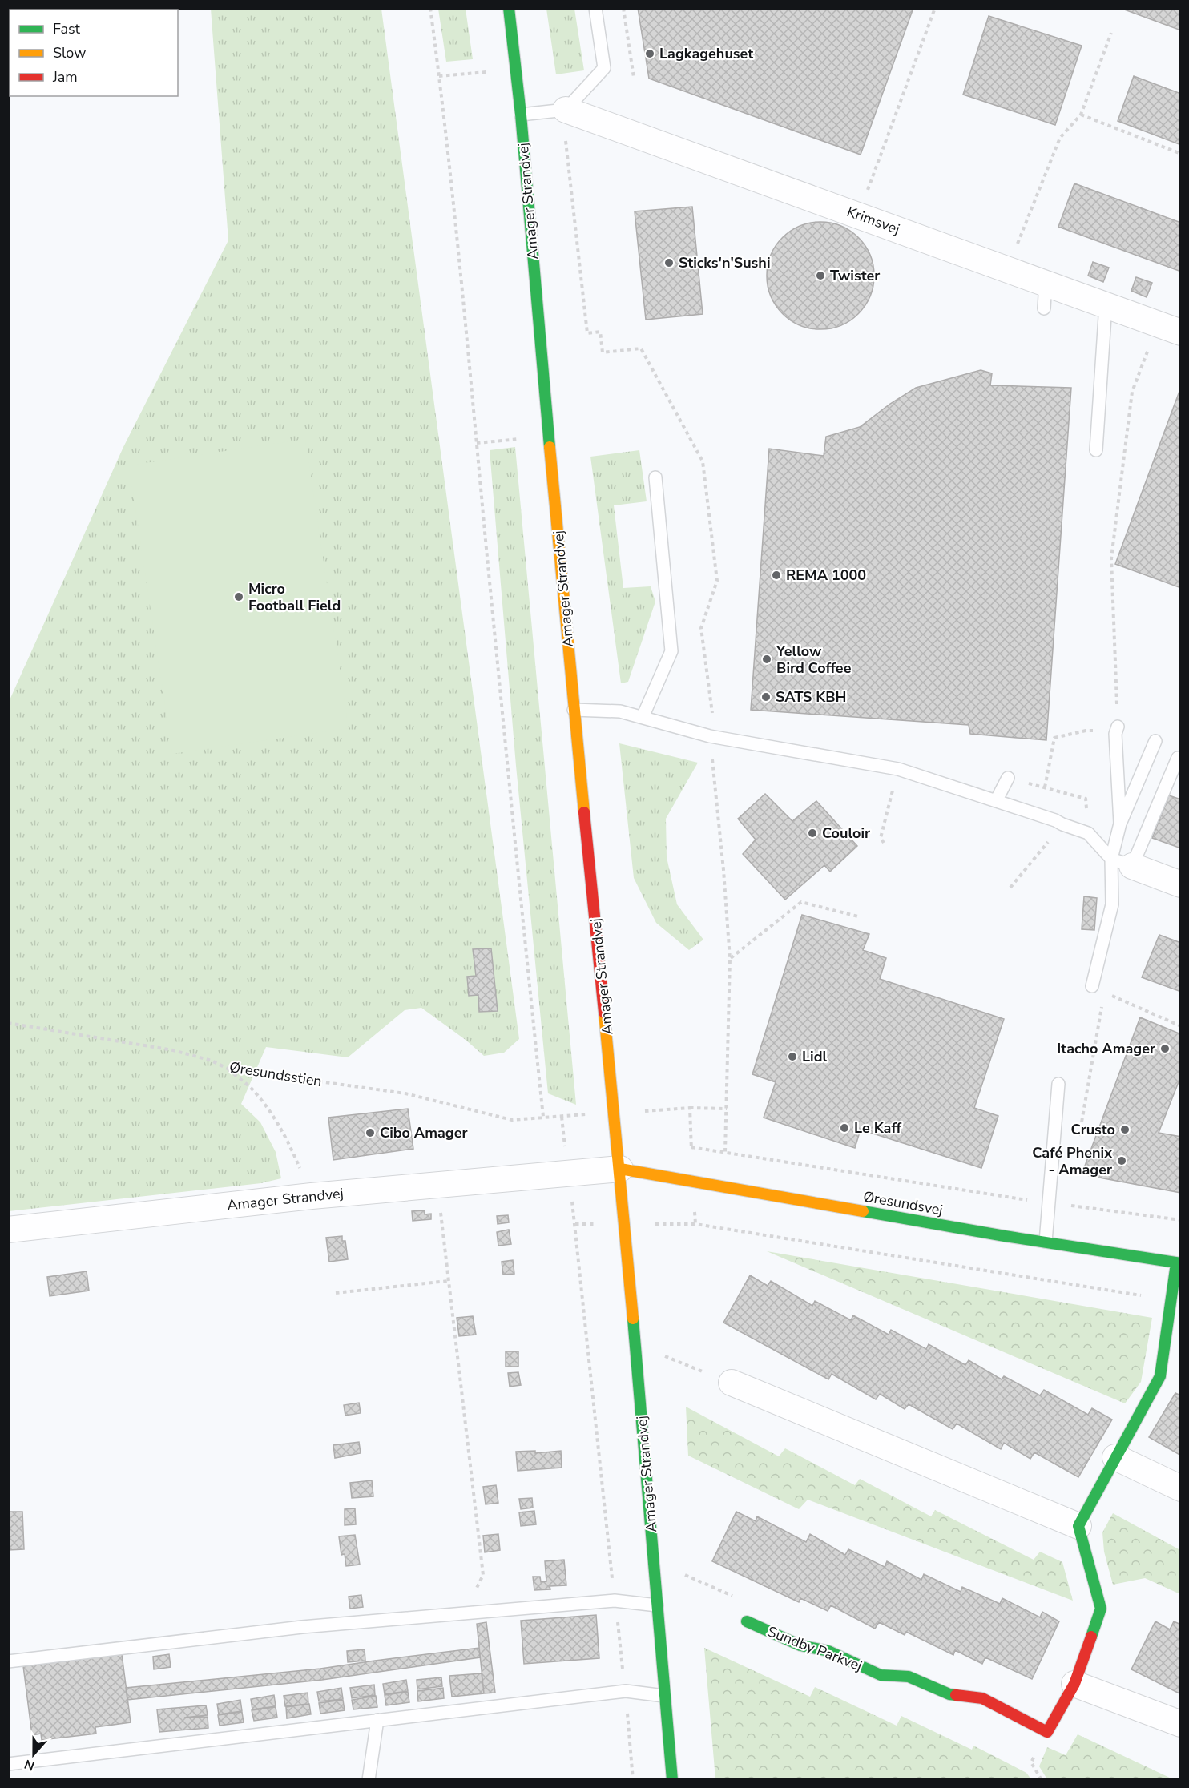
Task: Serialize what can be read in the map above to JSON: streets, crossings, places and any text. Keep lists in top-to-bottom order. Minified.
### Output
{"streets":{"street":["Amager Strandvej","Krimsvej","Øresundsvej","Sundby Parkvej"],"path":["Øresundsstien"]},"crossings":[["Amager Strandvej","Øresundsstien"],["Amager Strandvej","Øresundsvej"]],"places":["Lagkagehuset","Sticks'n'Sushi","Twister","REMA 1000","Micro Football Field","Yellow Bird Coffee","SATS KBH","Couloir","Itacho Amager","Lidl","Le Kaff","Crusto","Cibo Amager","Café Phenix - Amager"],"legend":["Fast","Slow","Jam"],"north":"bottom"}
